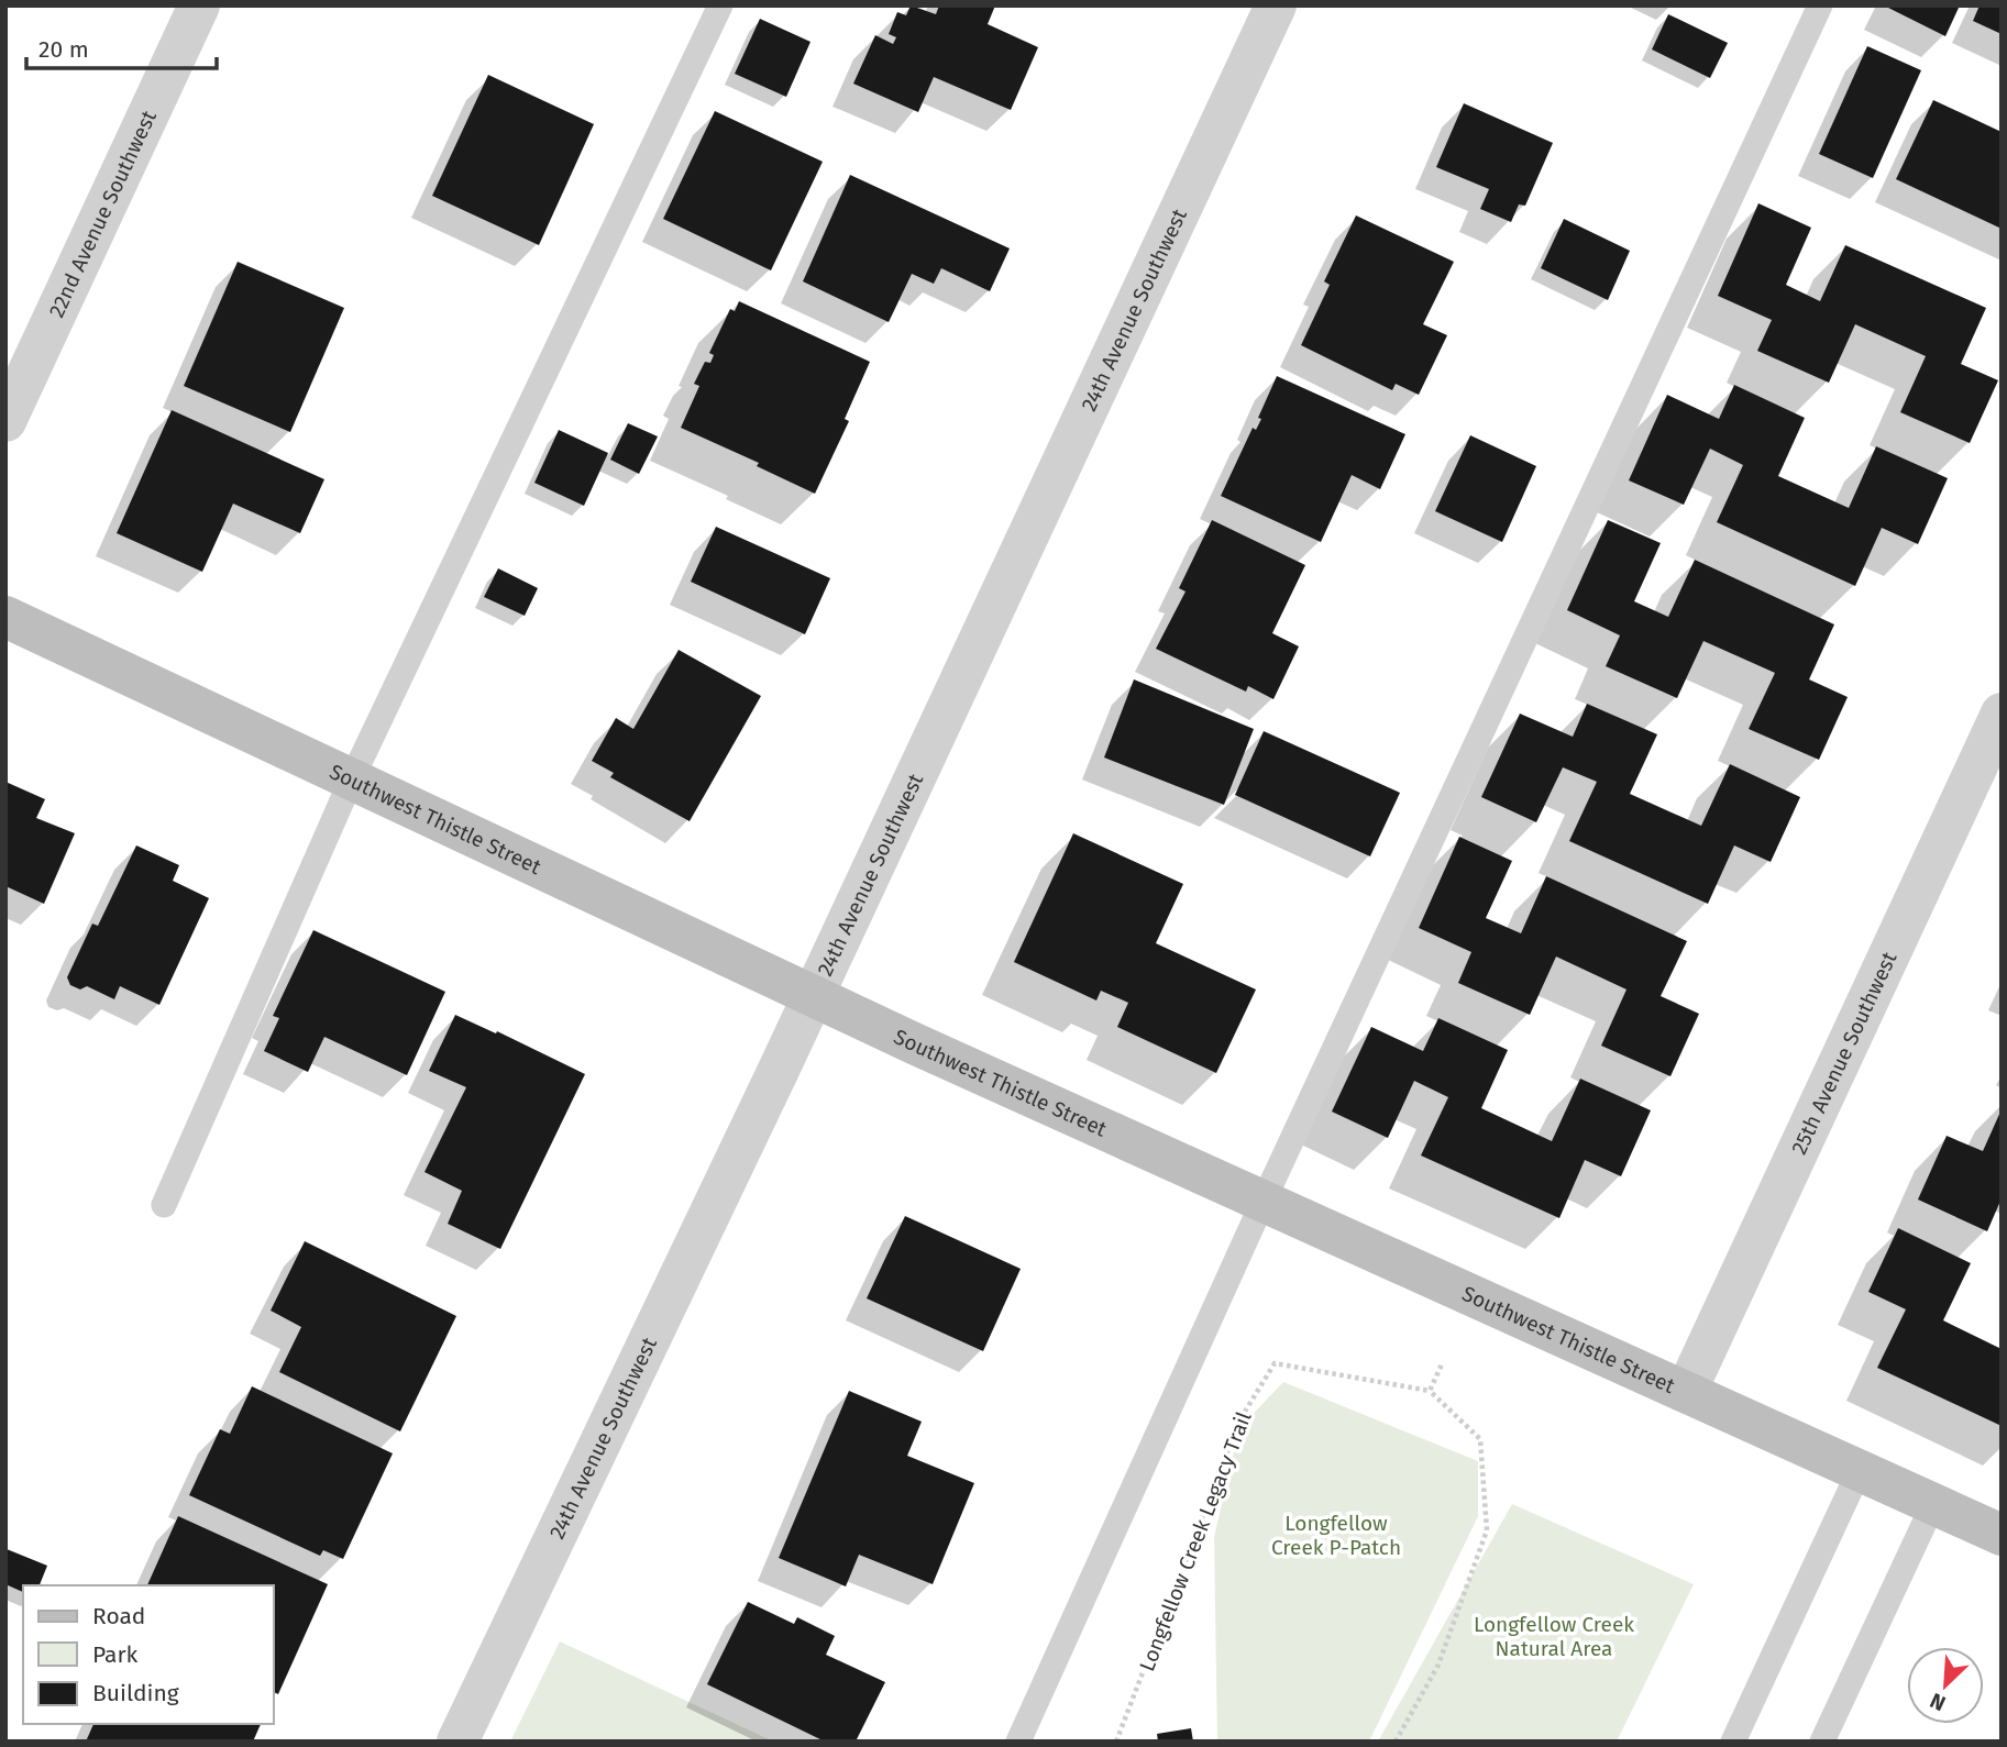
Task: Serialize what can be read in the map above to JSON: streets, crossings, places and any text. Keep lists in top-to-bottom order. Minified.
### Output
{"streets":{"street":["22nd Avenue Southwest","24th Avenue Southwest","Southwest Thistle Street","25th Avenue Southwest"],"path":["Longfellow Creek Legacy Trail"]},"crossings":[["24th Avenue Southwest","Southwest Thistle Street"],["Southwest Thistle Street","25th Avenue Southwest"]],"parks":["Longfellow Creek P-Patch","Longfellow Creek Natural Area"],"legend":["Road","Park","Building"],"scale_bar":"20 m","north":"bottom left"}
